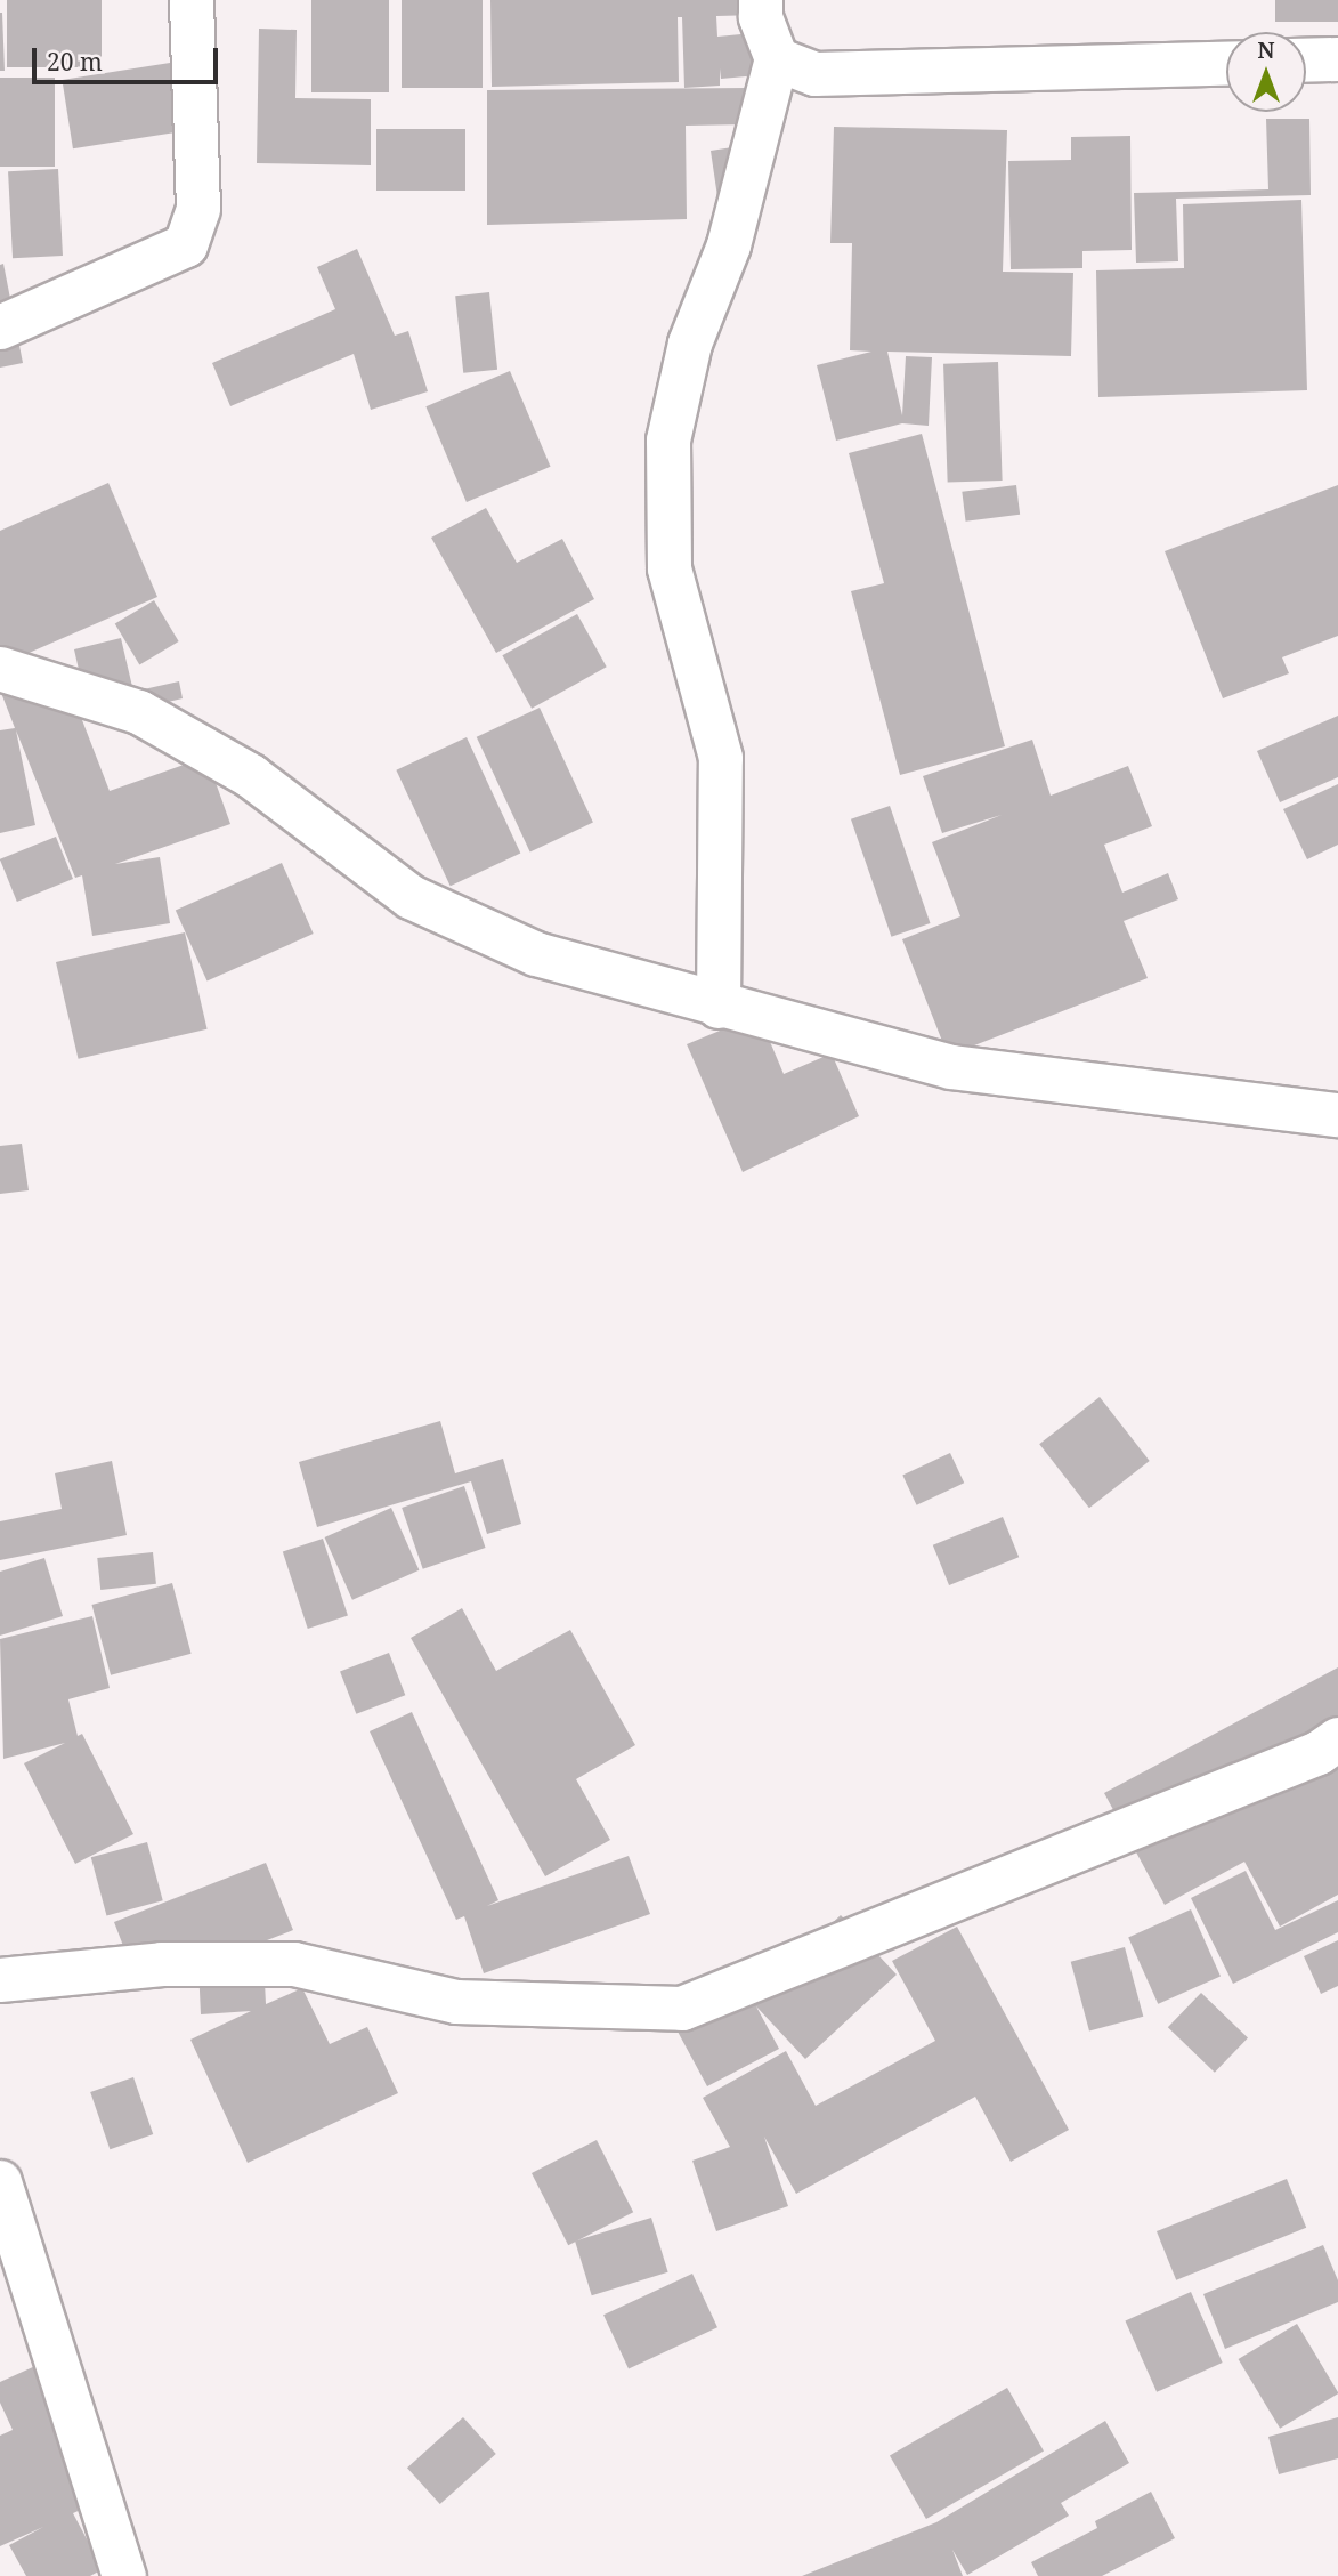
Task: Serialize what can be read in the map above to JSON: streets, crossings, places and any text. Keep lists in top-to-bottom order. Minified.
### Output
{"scale_bar":"20 m","north":"top"}
